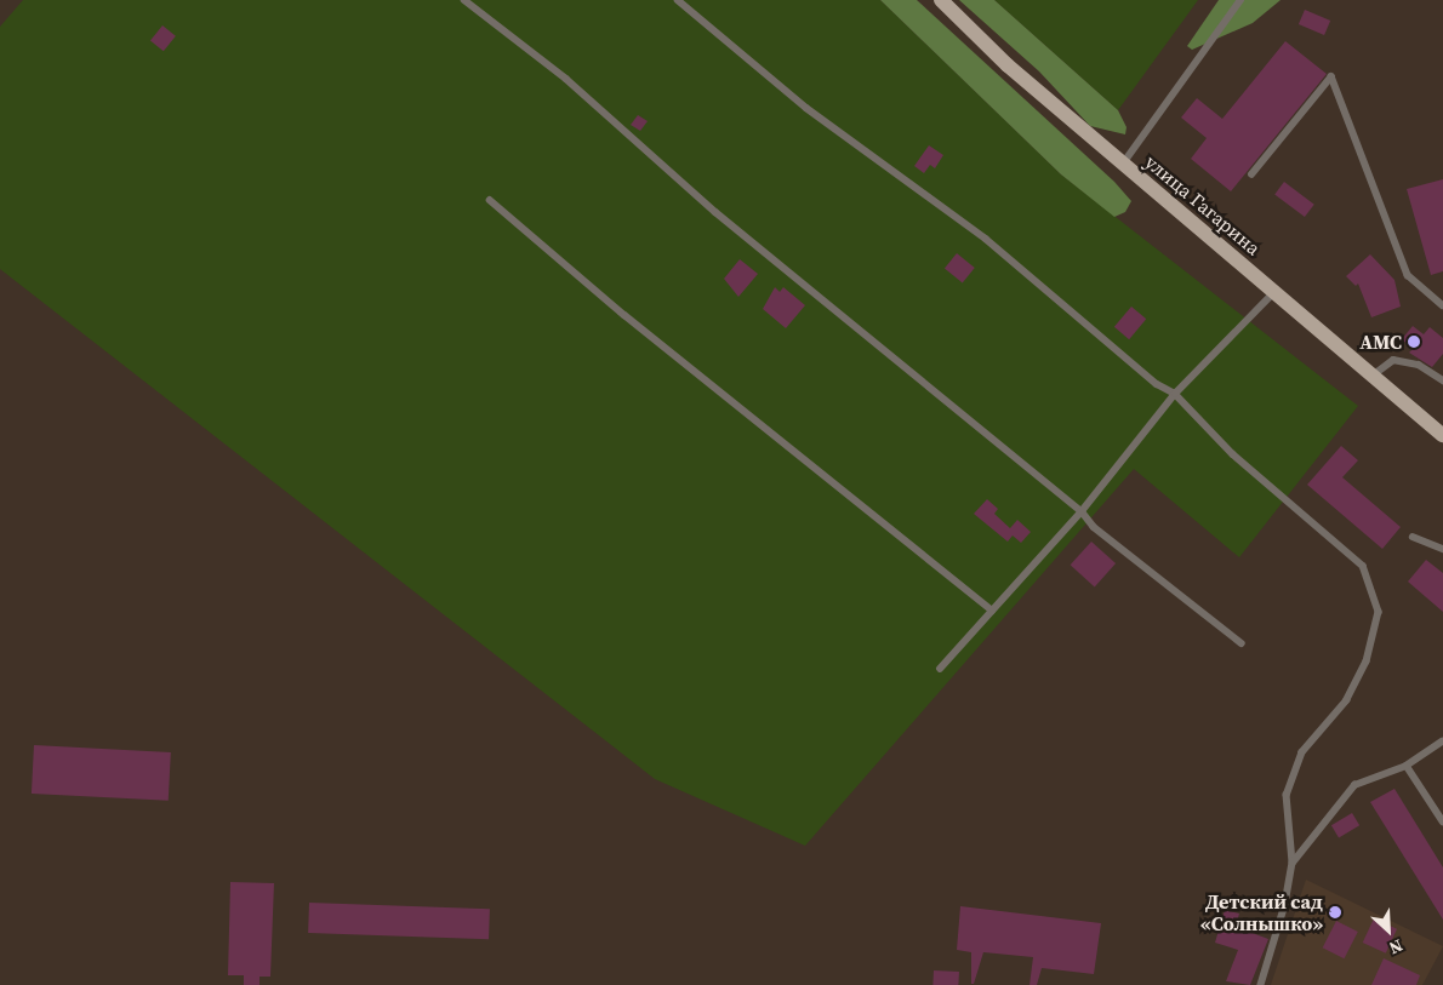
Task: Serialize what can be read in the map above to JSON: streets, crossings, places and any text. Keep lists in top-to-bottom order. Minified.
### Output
{"streets":{"main road":["улица Гагарина"]},"places":["AMC","Детский сад «Солнышко»"],"north":"bottom right"}
